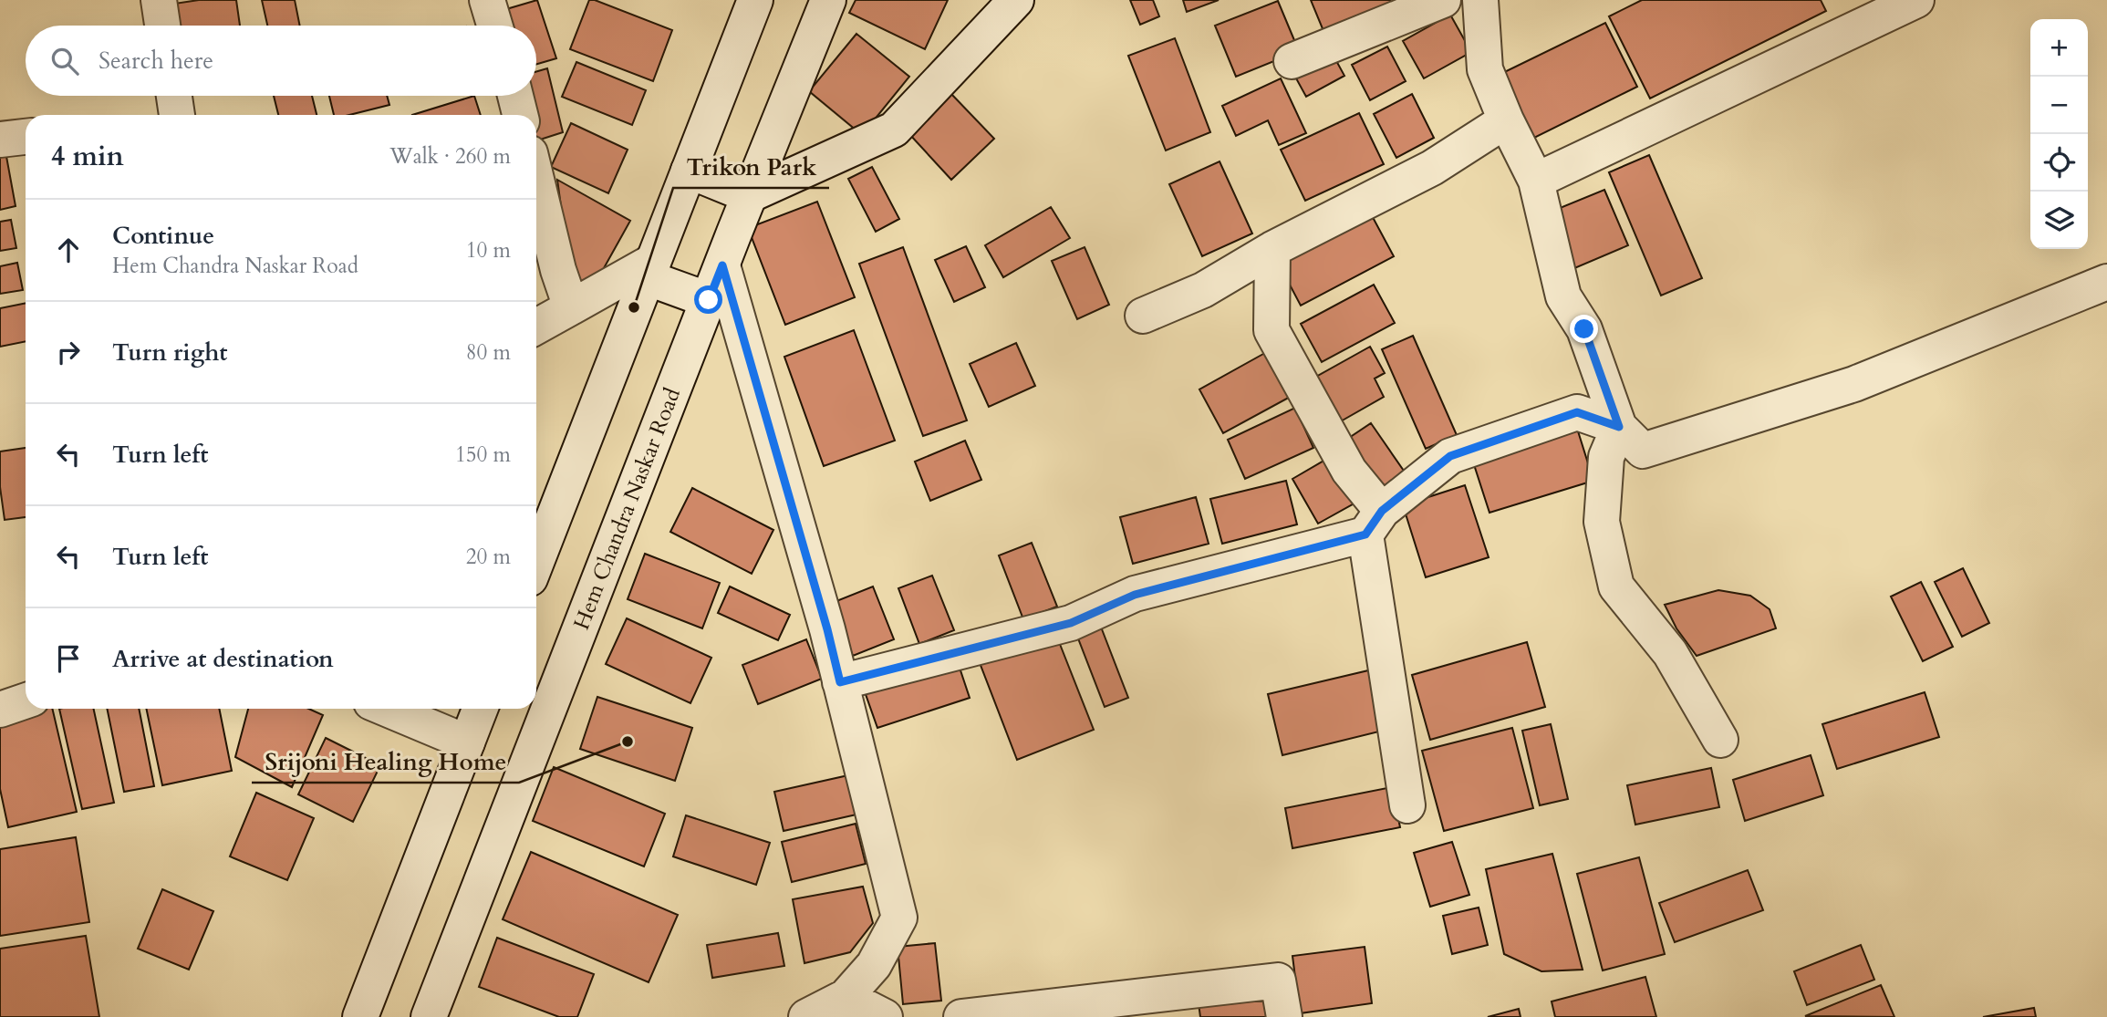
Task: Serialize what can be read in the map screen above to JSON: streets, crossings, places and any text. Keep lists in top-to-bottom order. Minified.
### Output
{"streets":{"street":["Hem Chandra Naskar Road"]},"places":["Trikon Park","Srijoni Healing Home"],"page":{"map_buttons":["+","−"],"search":"Search here","heading":["4 min","Walk · 260 m"],"list":[["Continue","Hem Chandra Naskar Road","10 m"],["Turn right","80 m"],["Turn left","150 m"],["Turn left","20 m"],"Arrive at destination"]}}
